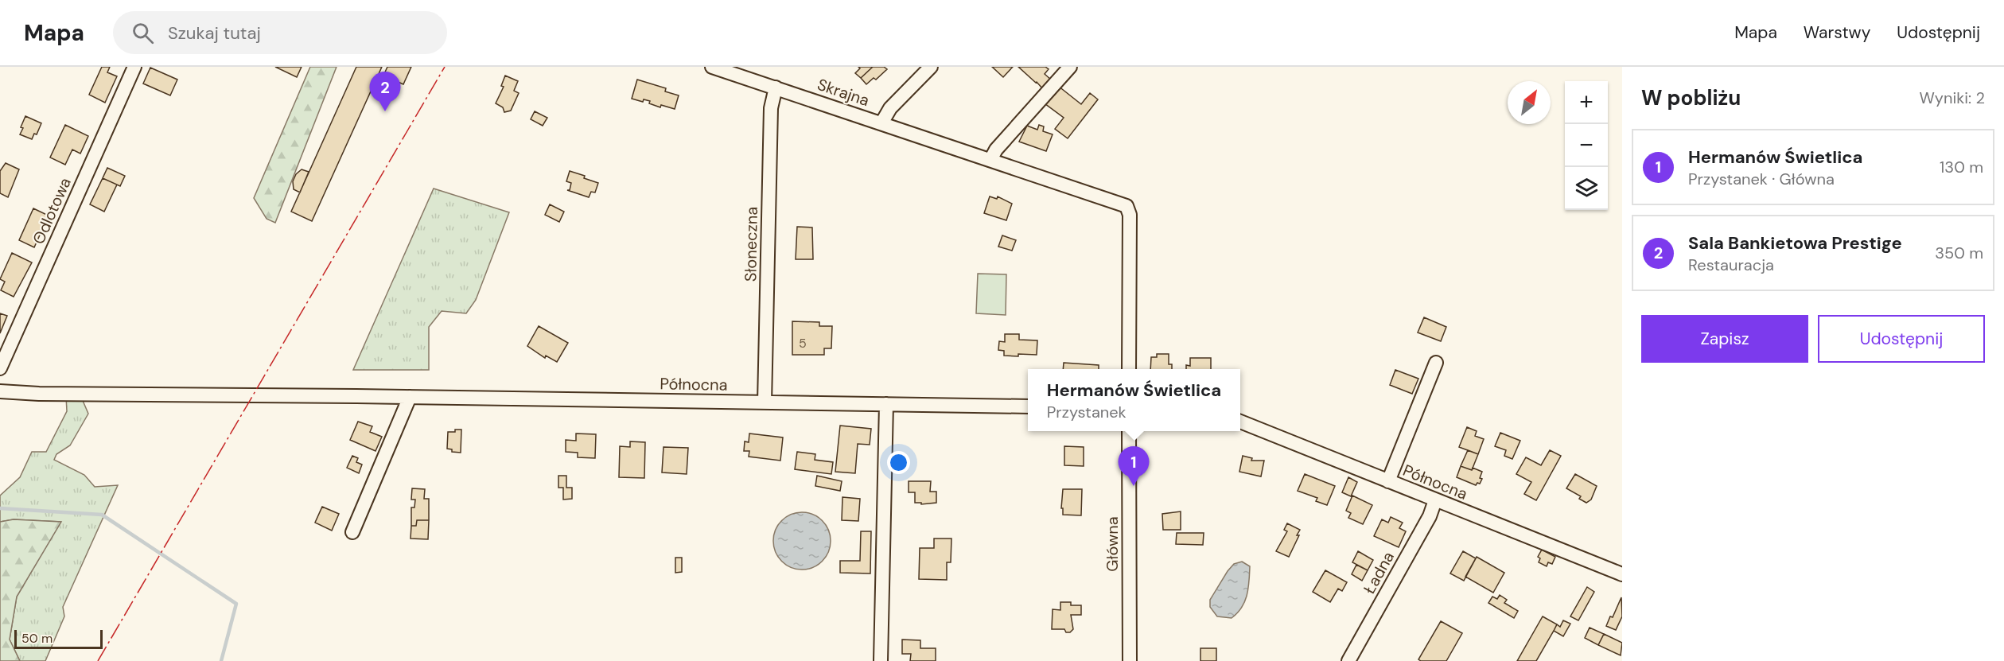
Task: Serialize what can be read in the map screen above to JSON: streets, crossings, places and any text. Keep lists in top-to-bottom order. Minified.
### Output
{"streets":{"street":["Skrajna","Odlotowa","Słoneczna","Północna","Główna","Ładna"]},"crossings":[["Skrajna","Słoneczna"],["Słoneczna","Północna"],["Północna","Ładna"]],"house_numbers":["5"],"scale_bar":"50 m","north":"top right","page":{"header":"Mapa","search":"Szukaj tutaj","nav":["Mapa","Warstwy","Udostępnij"],"heading":["W pobliżu","Wyniki: 2"],"pins":["2","1"],"map_buttons":["+","−"],"list":[{"mark":"1","name":"Hermanów Świetlica","note":"Przystanek · Główna","value":"130 m"},{"mark":"2","name":"Sala Bankietowa Prestige","note":"Restauracja","value":"350 m"}],"buttons":["Zapisz","Udostępnij"],"popup":["Hermanów Świetlica","Przystanek"],"scale":"50 m"}}
